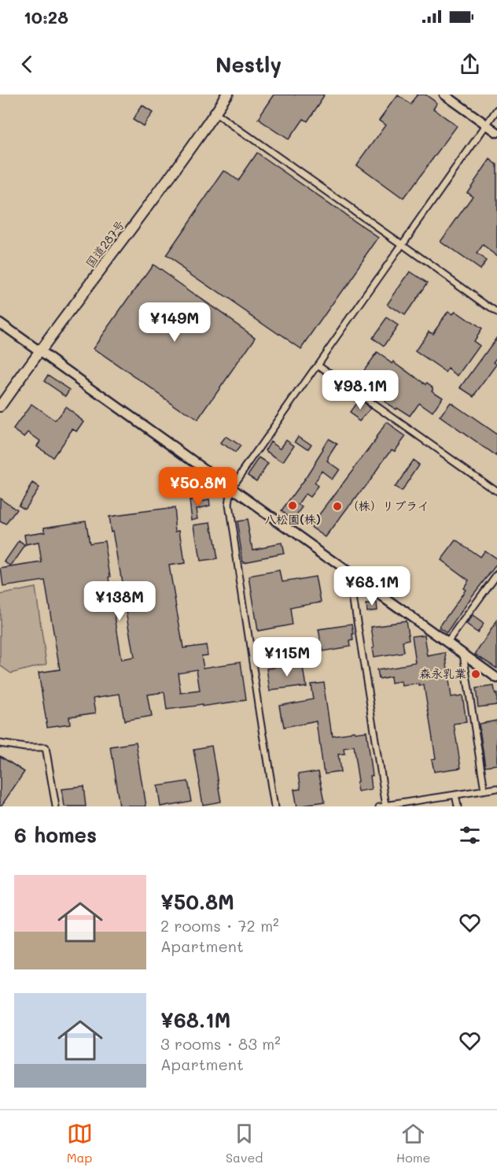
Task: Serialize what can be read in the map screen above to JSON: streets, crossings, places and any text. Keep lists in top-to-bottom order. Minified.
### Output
{"streets":{"highway":["国道287号"]},"places":["八松園(株)","（株）リプライ","森永乳業"],"page":{"status":"10:28","header":"Nestly","price":["¥149M","¥98.1M","¥50.8M","¥68.1M","¥138M","¥115M"],"heading":"6 homes","list":[{"name":"¥50.8M","note":"2 rooms · 72 m² · Apartment"},{"name":"¥68.1M","note":"3 rooms · 83 m² · Apartment"}],"tabs":["Map","Saved","Home"]}}
